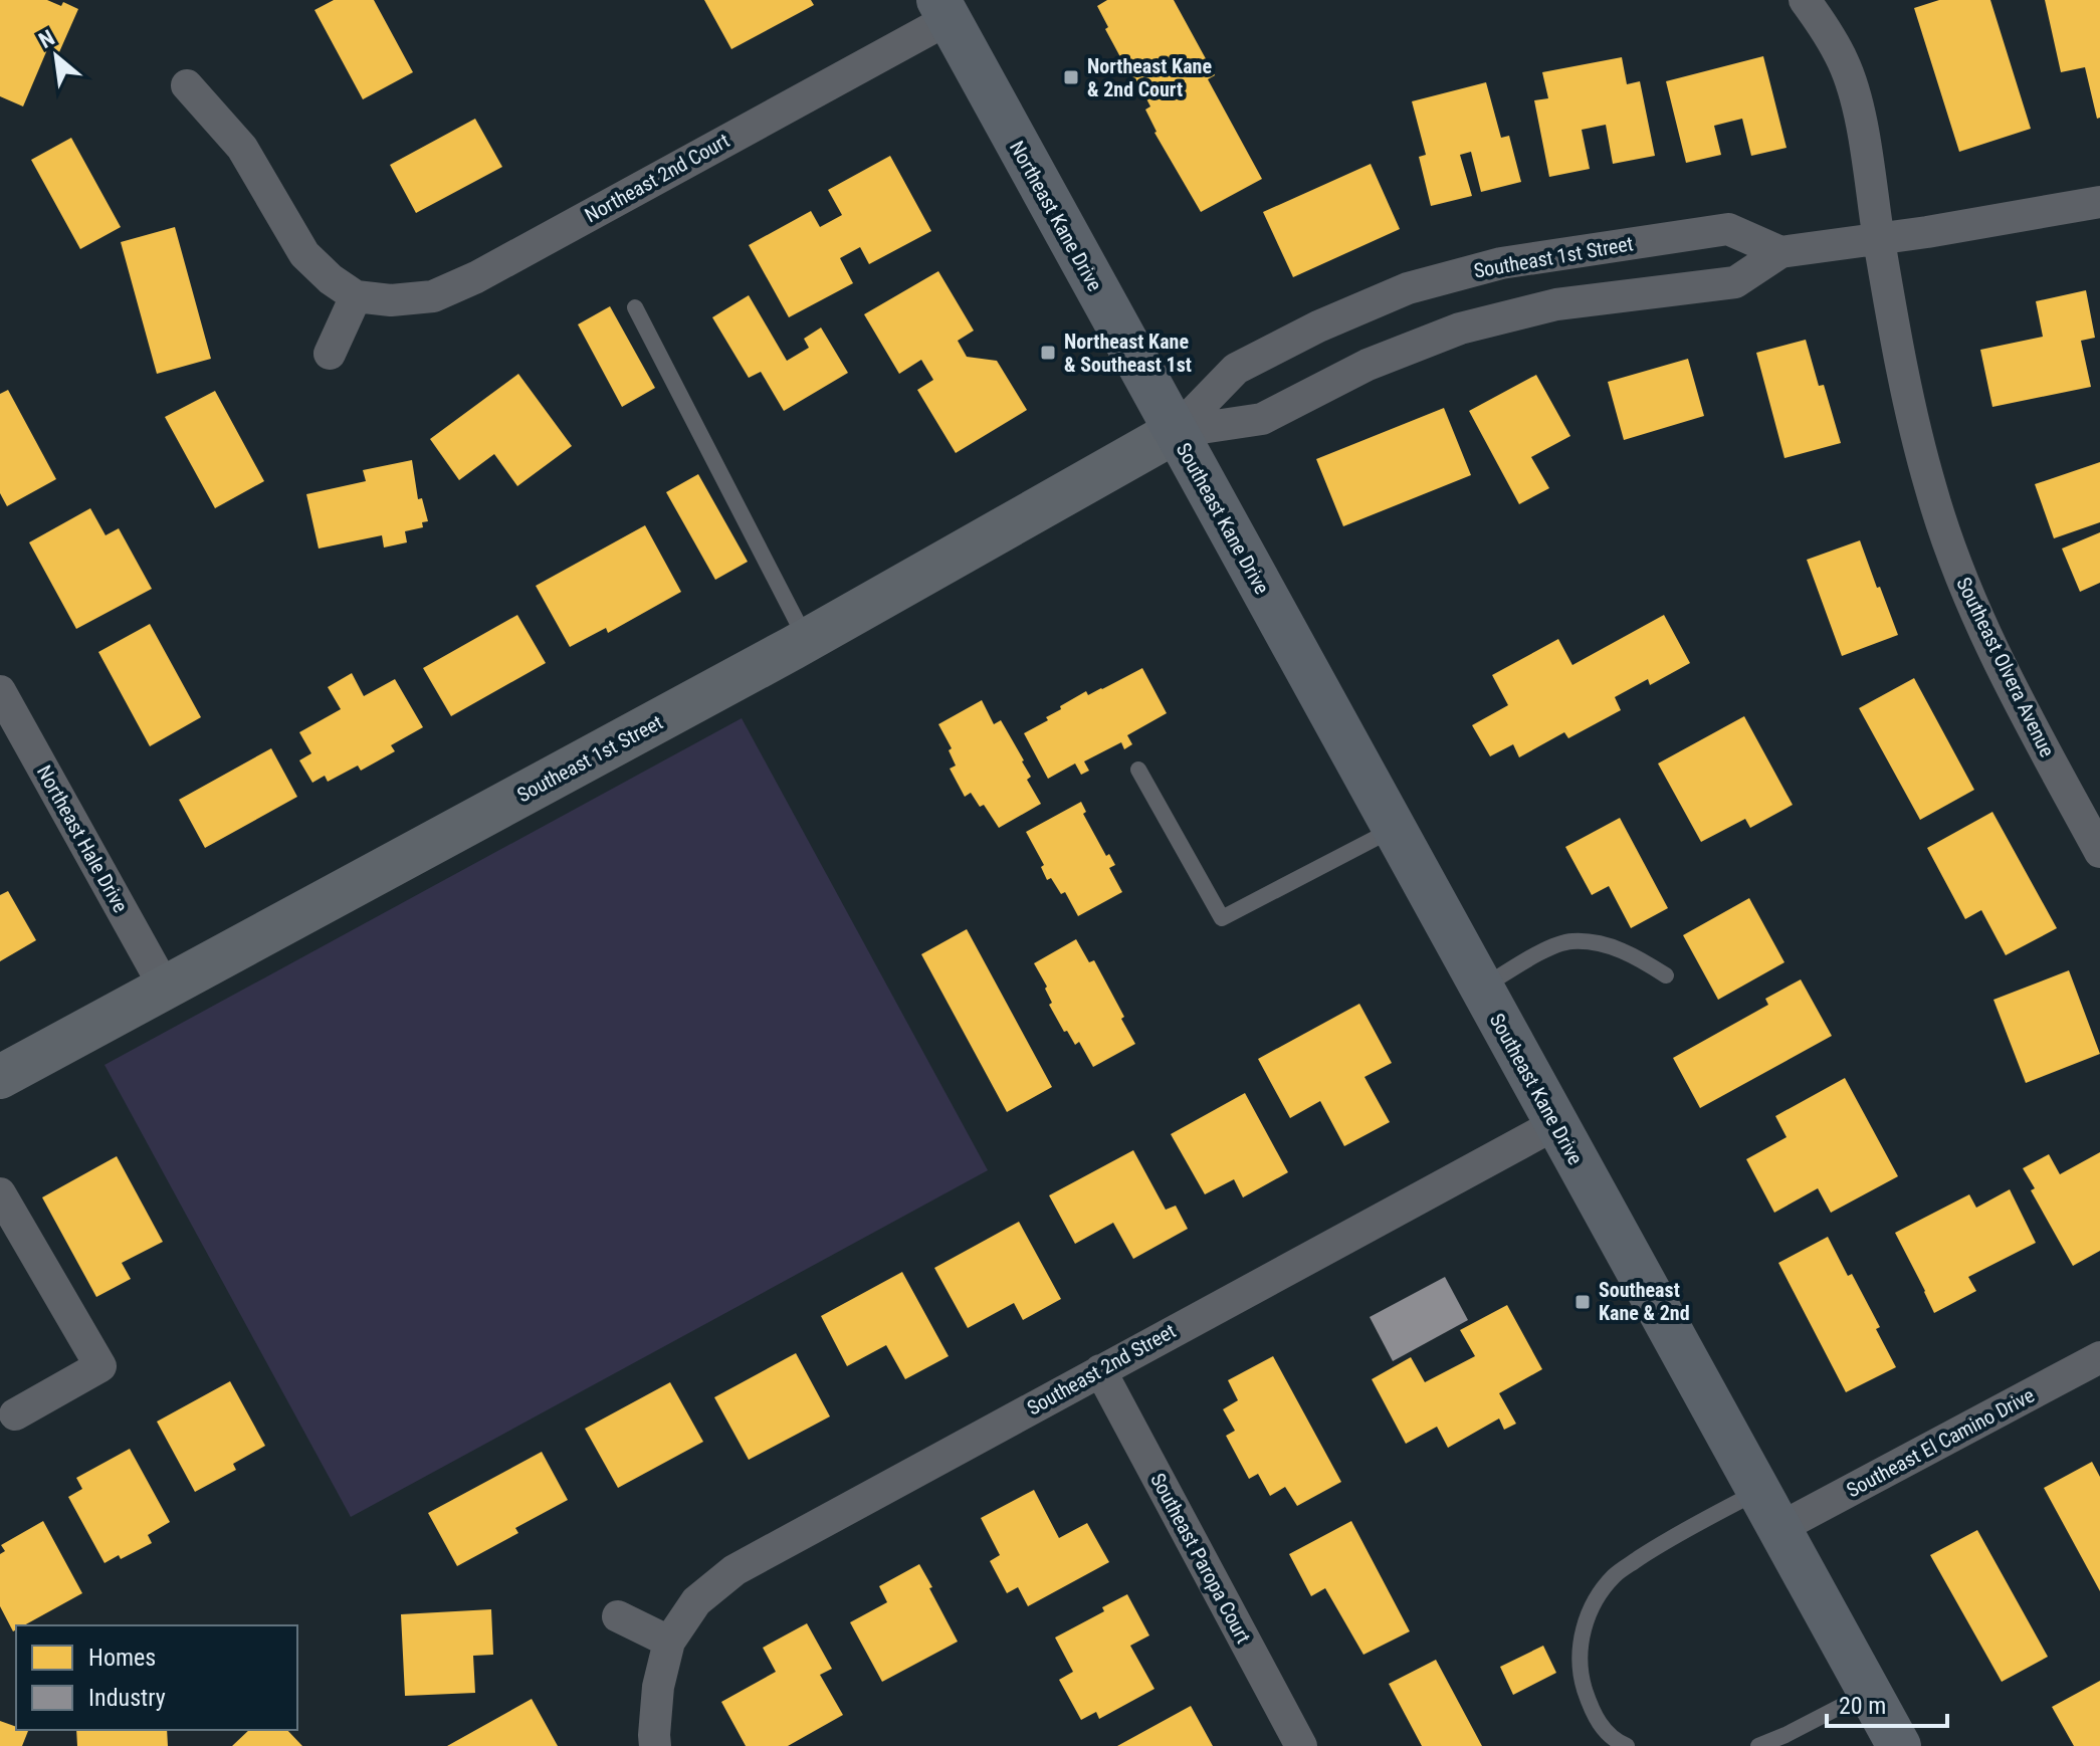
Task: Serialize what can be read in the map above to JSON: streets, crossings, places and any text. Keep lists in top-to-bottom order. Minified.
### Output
{"streets":{"main road":["Northeast Kane Drive","Southeast Kane Drive"],"street":["Northeast 2nd Court","Southeast 1st Street","Southeast Olvera Avenue","Northeast Hale Drive","Southeast 2nd Street","Southeast El Camino Drive","Southeast Paropa Court"]},"crossings":[["Northeast 2nd Court","Northeast Kane Drive"],["Northeast Kane Drive","Southeast 1st Street"],["Northeast Kane Drive","Southeast Kane Drive"],["Southeast 1st Street","Southeast Kane Drive"],["Southeast 1st Street","Southeast Olvera Avenue"],["Southeast 1st Street","Northeast Hale Drive"],["Southeast Kane Drive","Southeast 2nd Street"],["Southeast Kane Drive","Southeast El Camino Drive"],["Southeast 2nd Street","Southeast Paropa Court"]],"places":{"transit":["Northeast Kane & 2nd Court","Northeast Kane & Southeast 1st","Southeast Kane & 2nd"]},"legend":["Homes","Industry"],"scale_bar":"20 m","north":"top left"}
